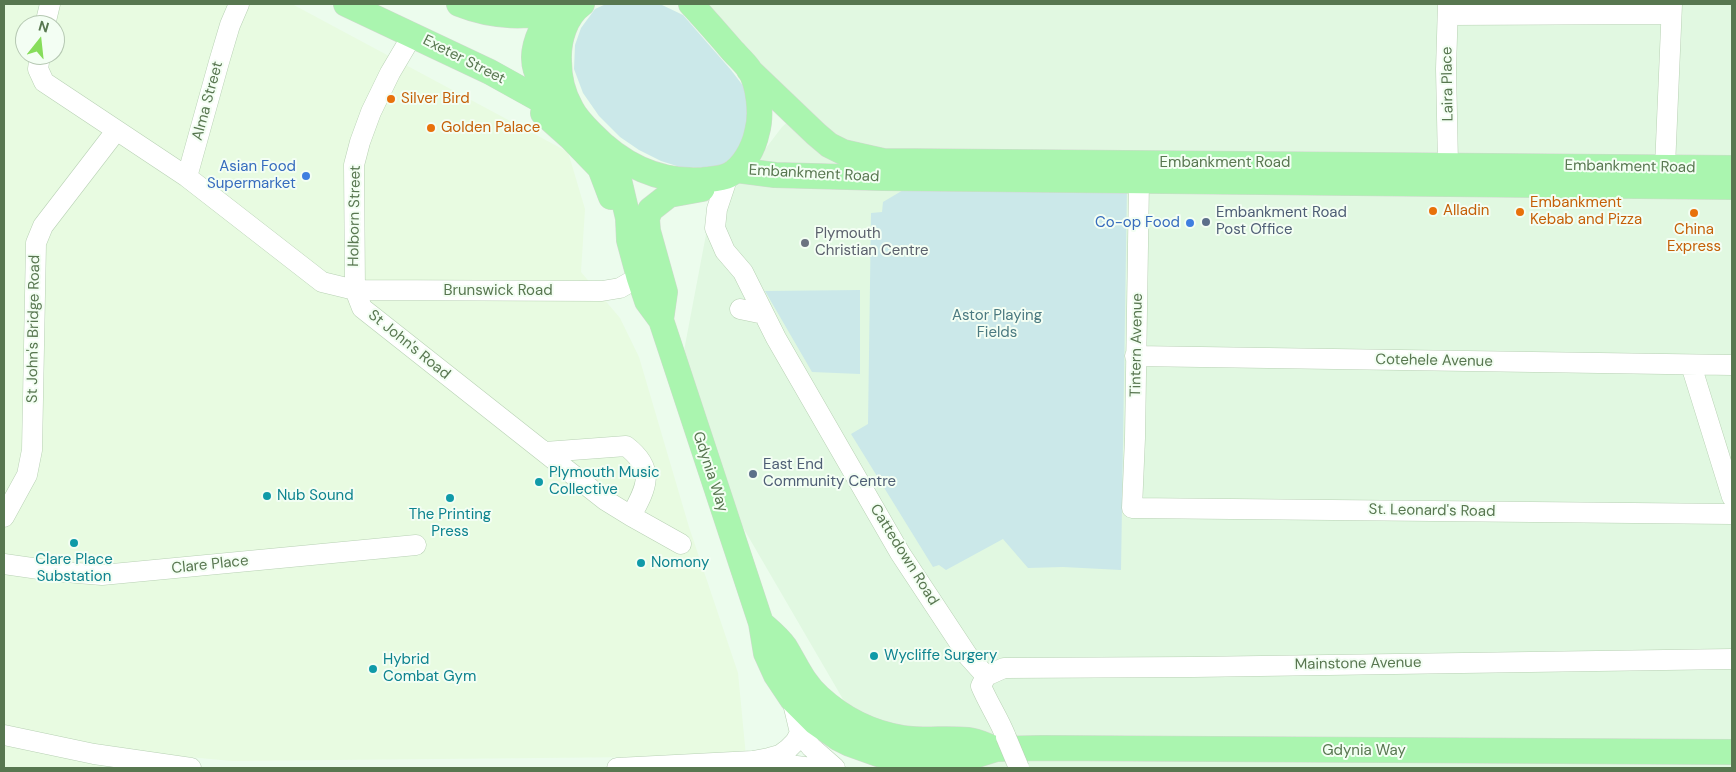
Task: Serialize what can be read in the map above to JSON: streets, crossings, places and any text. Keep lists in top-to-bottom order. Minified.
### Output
{"streets":{"main road":["Exeter Street","Embankment Road","Gdynia Way"],"street":["Laira Place","Alma Street","Holborn Street","Brunswick Road","St John's Bridge Road","St John's Road","Tintern Avenue","Cotehele Avenue","St. Leonard's Road","Cattedown Road","Clare Place","Mainstone Avenue"]},"crossings":[["Exeter Street","Embankment Road"],["Exeter Street","Holborn Street"],["Laira Place","Embankment Road"],["Embankment Road","Tintern Avenue"],["Embankment Road","Gdynia Way"],["Embankment Road","Cattedown Road"],["Holborn Street","Brunswick Road"],["Holborn Street","St John's Road"],["Brunswick Road","St John's Road"],["Brunswick Road","Gdynia Way"],["Tintern Avenue","Cotehele Avenue"],["Tintern Avenue","St. Leonard's Road"],["Gdynia Way","Cattedown Road"],["Cattedown Road","Mainstone Avenue"]],"parks":["Astor Playing Fields"],"places":["Silver Bird","Golden Palace","Asian Food Supermarket","Alladin","Embankment Kebab and Pizza","China Express","Embankment Road Post Office","Co-op Food","Plymouth Christian Centre","East End Community Centre","Plymouth Music Collective","Nub Sound","The Printing Press","Clare Place Substation","Nomony","Wycliffe Surgery","Hybrid Combat Gym"],"north":"top"}
